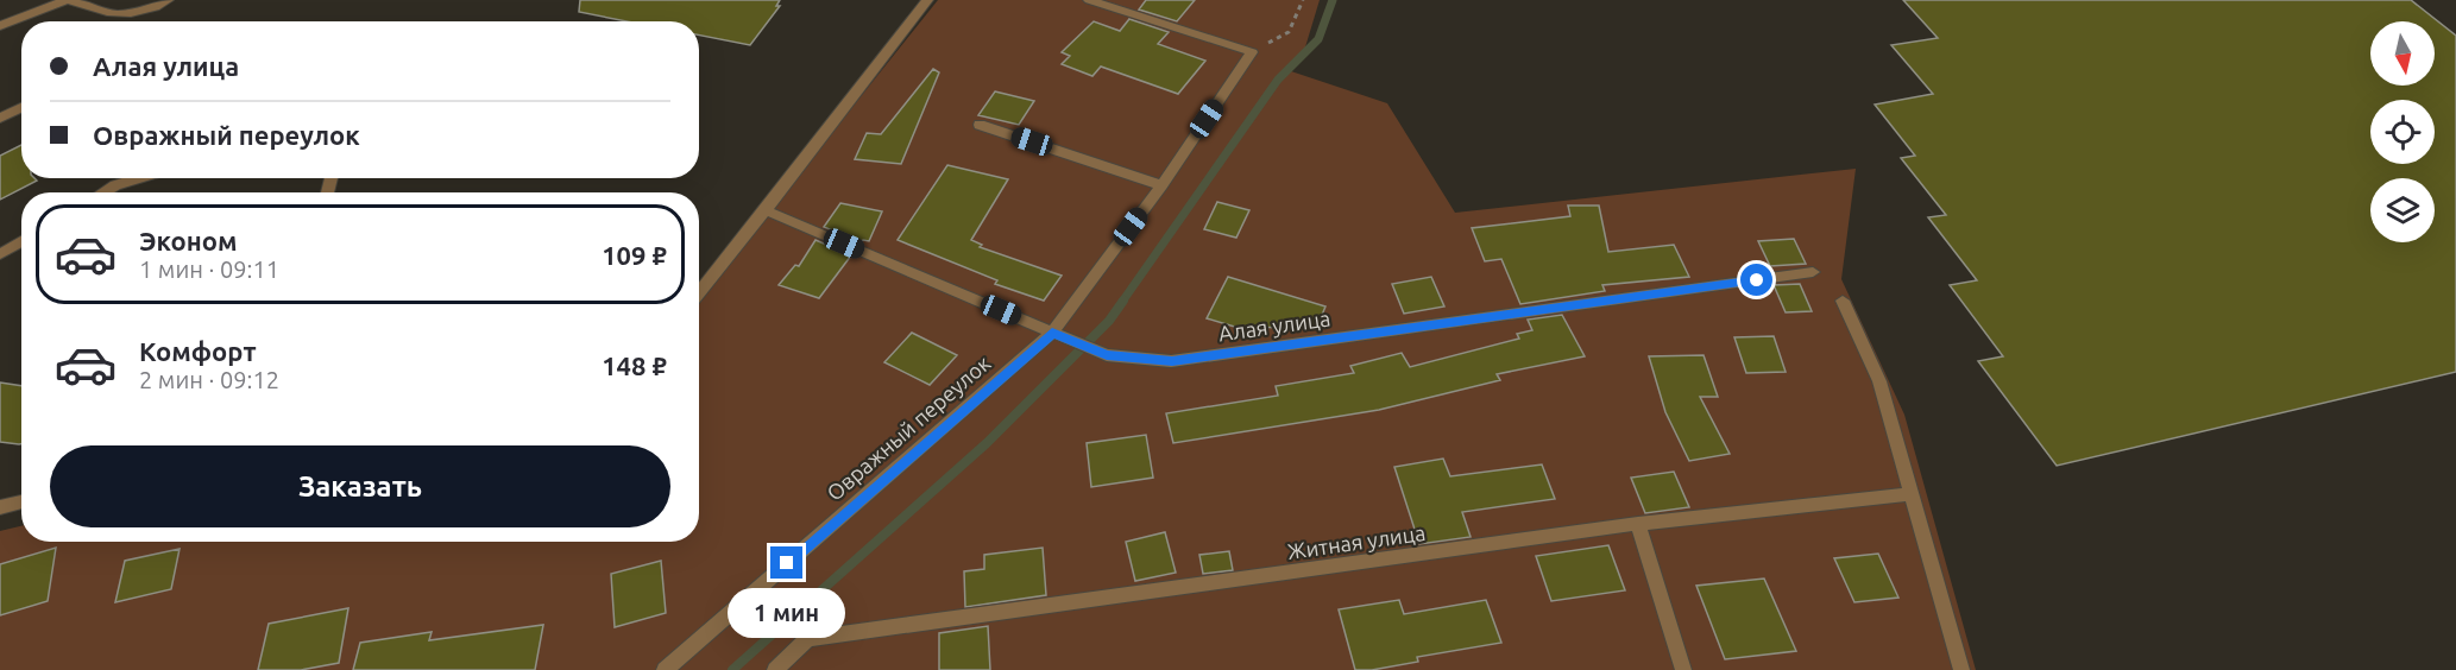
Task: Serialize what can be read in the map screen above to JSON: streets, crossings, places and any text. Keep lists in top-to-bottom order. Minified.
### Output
{"streets":{"lane":["Алая улица","Овражный переулок","Житная улица"]},"crossings":[["Алая улица","Овражный переулок"]],"north":"bottom","page":{"banner":["Алая улица","Овражный переулок"],"list":[{"name":"Эконом","note":"1 мин · 09:11","value":"109 ₽"},{"name":"Комфорт","note":"2 мин · 09:12","value":"148 ₽"}],"buttons":"Заказать","bubble":"1 мин"}}
